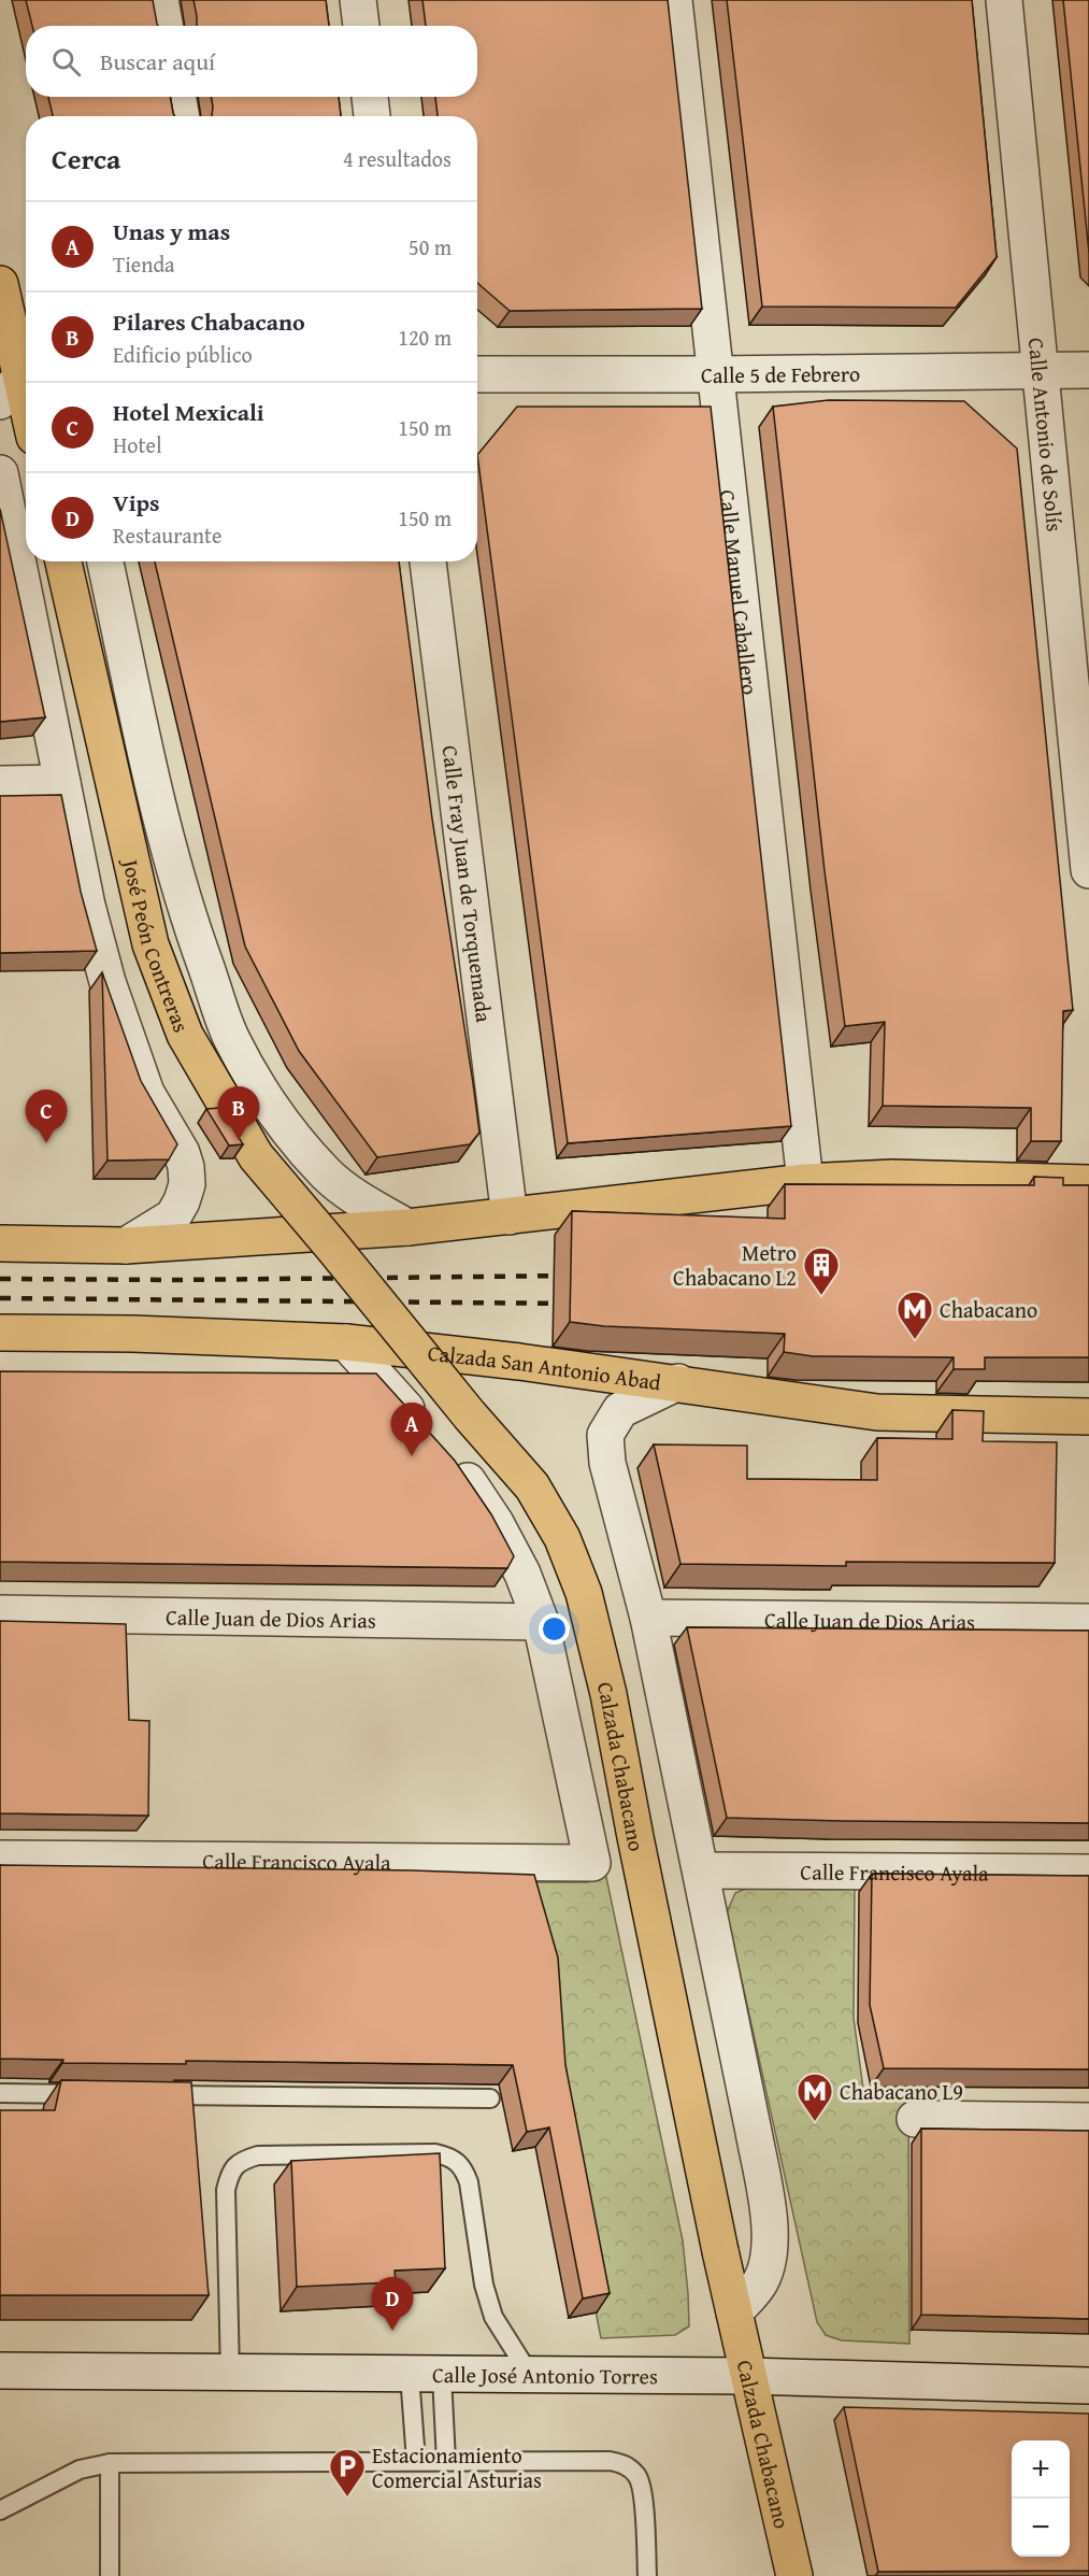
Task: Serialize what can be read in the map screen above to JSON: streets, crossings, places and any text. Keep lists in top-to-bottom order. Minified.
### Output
{"streets":{"main road":["José Peón Contreras","Calzada San Antonio Abad","Calzada Chabacano"],"street":["Calle 5 de Febrero","Calle Antonio de Solís","Calle Manuel Caballero","Calle Fray Juan de Torquemada","Calle Juan de Dios Arias","Calle Francisco Ayala","Calle José Antonio Torres"]},"crossings":[["Calle 5 de Febrero","Calle Antonio de Solís"],["Calle 5 de Febrero","Calle Manuel Caballero"],["José Peón Contreras","Calzada Chabacano"],["Calle Juan de Dios Arias","Calle Francisco Ayala"],["Calzada Chabacano","Calle José Antonio Torres"]],"places":{"building":["Metro Chabacano L2"],"metro station":["Chabacano","Chabacano L9"],"parking":["Estacionamiento Comercial Asturias"]},"page":{"search":"Buscar aquí","heading":["Cerca","4 resultados"],"list":[{"mark":"A","name":"Unas y mas","note":"Tienda","value":"50 m"},{"mark":"B","name":"Pilares Chabacano","note":"Edificio público","value":"120 m"},{"mark":"C","name":"Hotel Mexicali","note":"Hotel","value":"150 m"},{"mark":"D","name":"Vips","note":"Restaurante","value":"150 m"}],"pins":["B","C","A","D"],"map_buttons":["+","−"]}}
